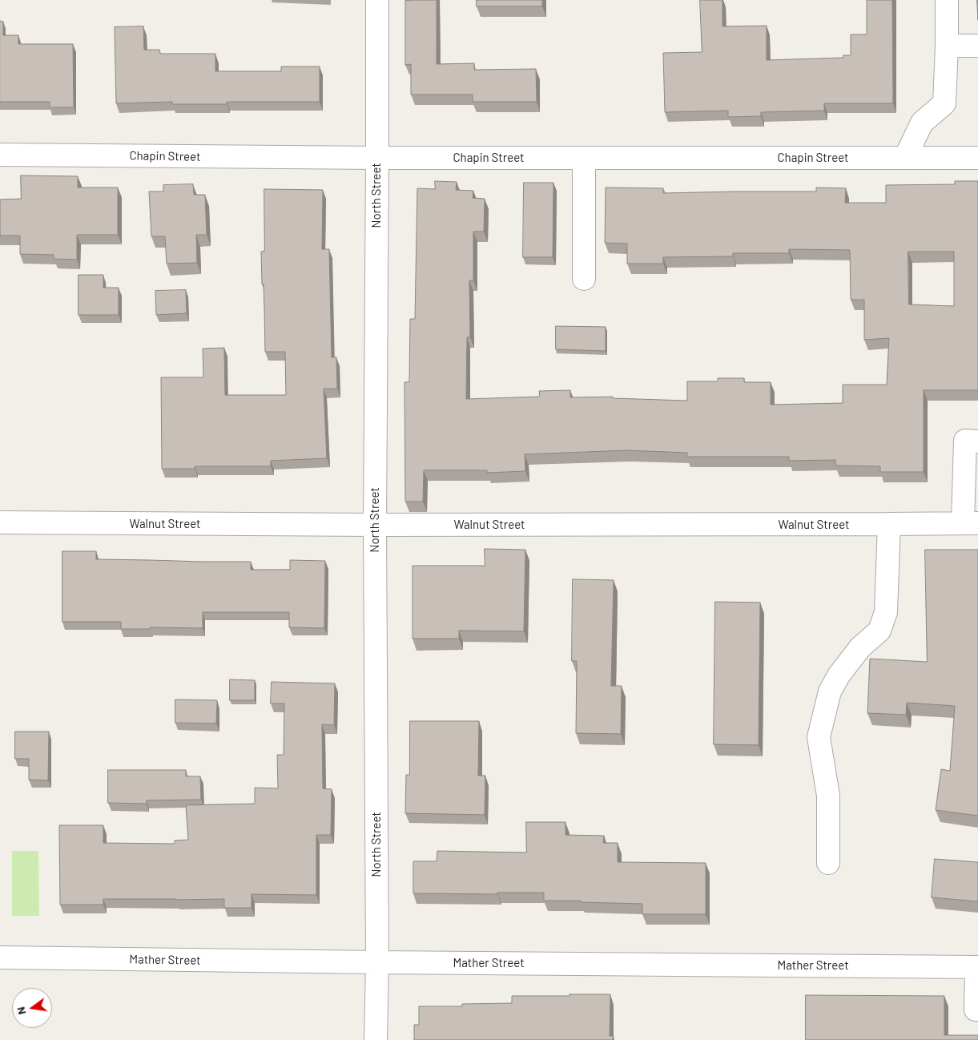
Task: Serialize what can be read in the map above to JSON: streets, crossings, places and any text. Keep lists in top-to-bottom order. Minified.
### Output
{"streets":{"street":["Chapin Street","North Street","Walnut Street","Mather Street"]},"crossings":[["Chapin Street","North Street"],["North Street","Walnut Street"],["North Street","Mather Street"]],"north":"left"}
